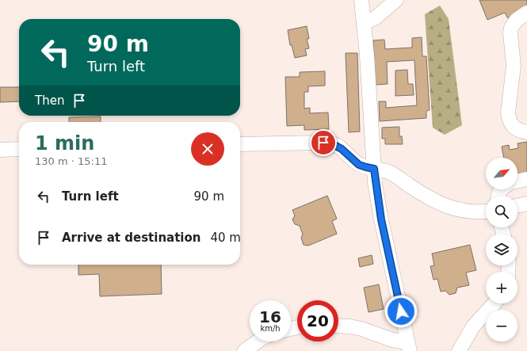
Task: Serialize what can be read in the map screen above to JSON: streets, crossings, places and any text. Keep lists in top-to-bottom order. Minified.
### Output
{"north":"top right","page":{"turn":["90 m","Turn left"],"then":"Then","heading":["1 min","130 m · 15:11"],"map_buttons":["+","−"],"list":[{"name":"Turn left","value":"90 m"},{"name":"Arrive at destination","value":"40 m"}],"speed":"16 km/h","limit":"20"}}
